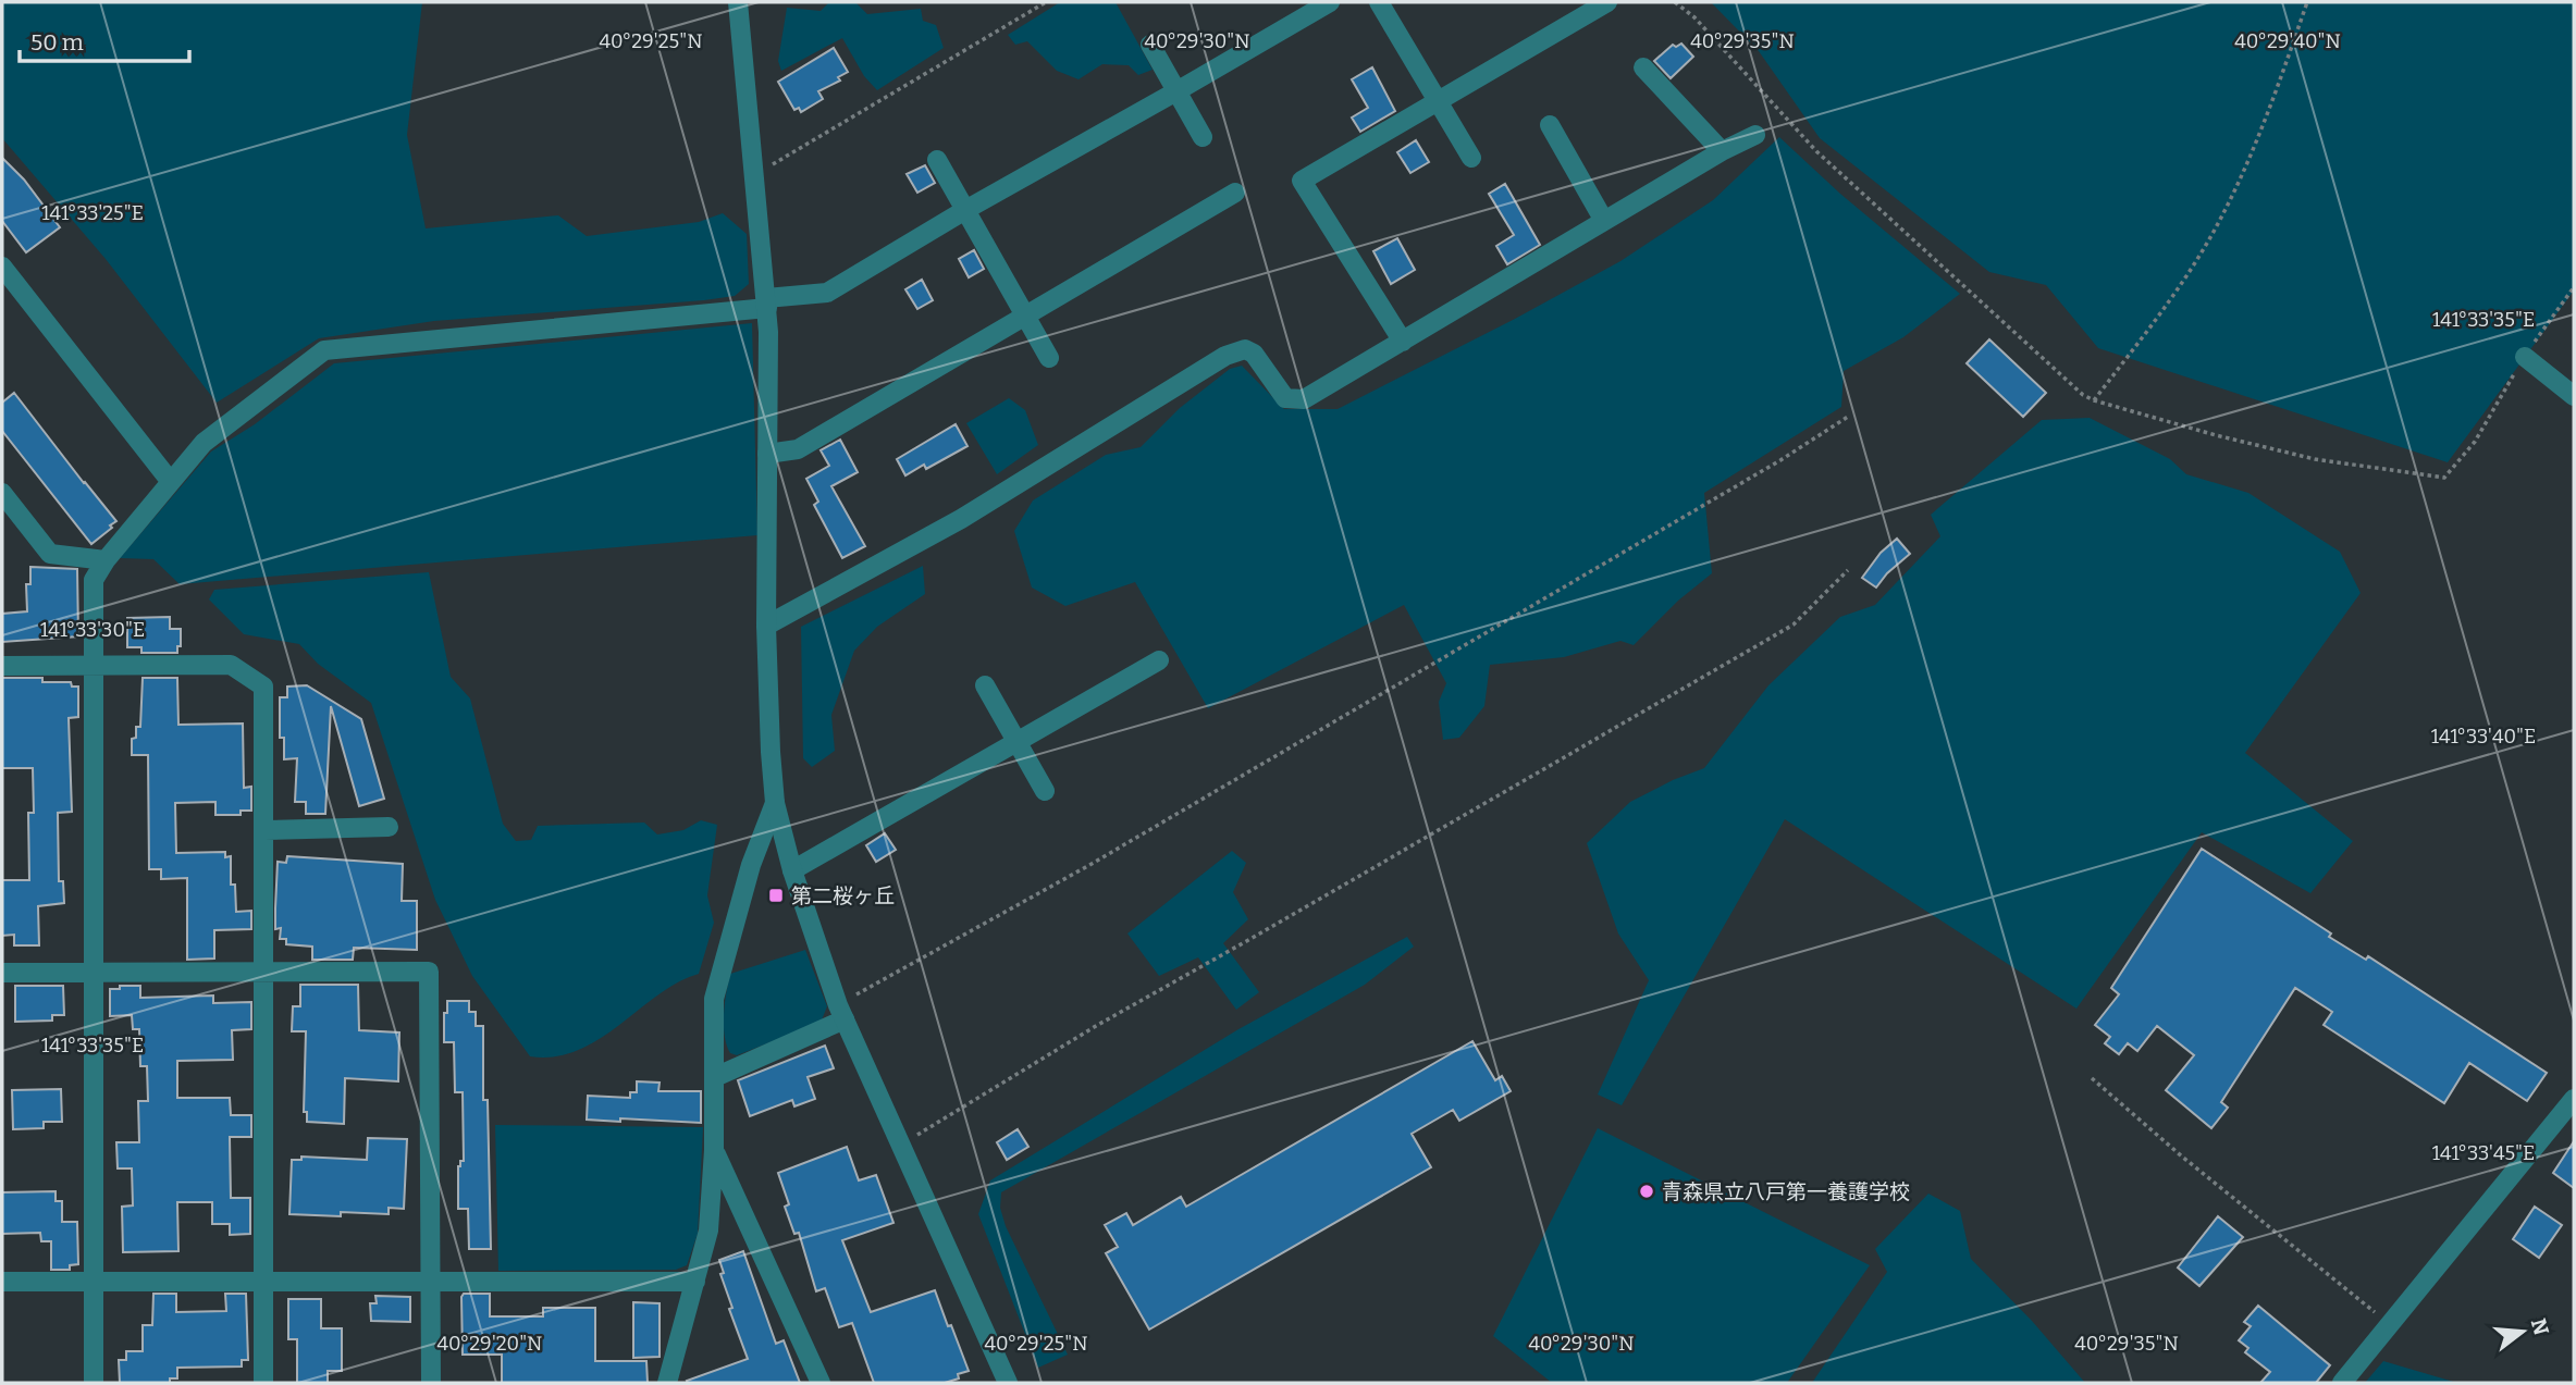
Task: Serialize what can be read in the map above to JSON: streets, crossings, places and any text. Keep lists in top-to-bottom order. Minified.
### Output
{"places":{"transit":["第二桜ヶ丘"],"other":["青森県立八戸第一養護学校"]},"scale_bar":"50 m","north":"right","coordinates":["40°29'25\"N","40°29'30\"N","40°29'35\"N","40°29'40\"N","141°33'25\"E","141°33'35\"E","141°33'30\"E","141°33'40\"E","141°33'45\"E","40°29'20\"N"]}
